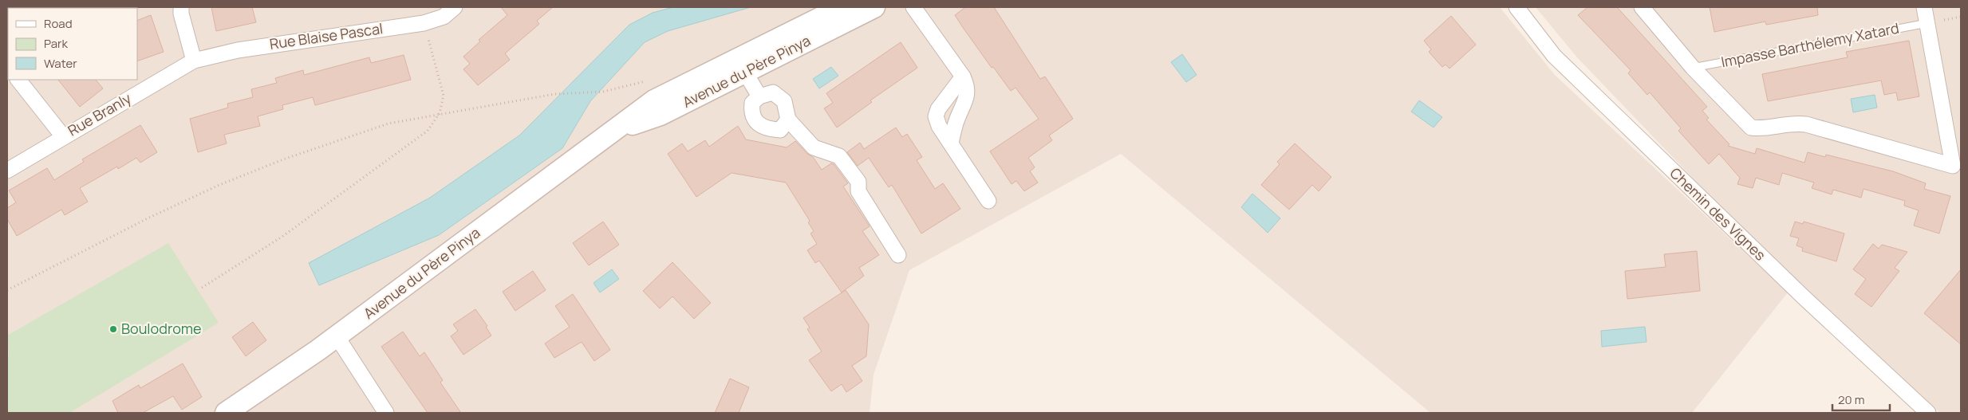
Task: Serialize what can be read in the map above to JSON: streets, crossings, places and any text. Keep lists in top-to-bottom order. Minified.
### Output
{"streets":{"main road":["Avenue du Père Pinya"],"street":["Rue Blaise Pascal","Rue Branly","Chemin des Vignes"],"lane":["Impasse Barthélemy Xatard"]},"crossings":[["Rue Blaise Pascal","Rue Branly"]],"places":["Boulodrome"],"legend":["Road","Park","Water"],"scale_bar":"20 m"}
